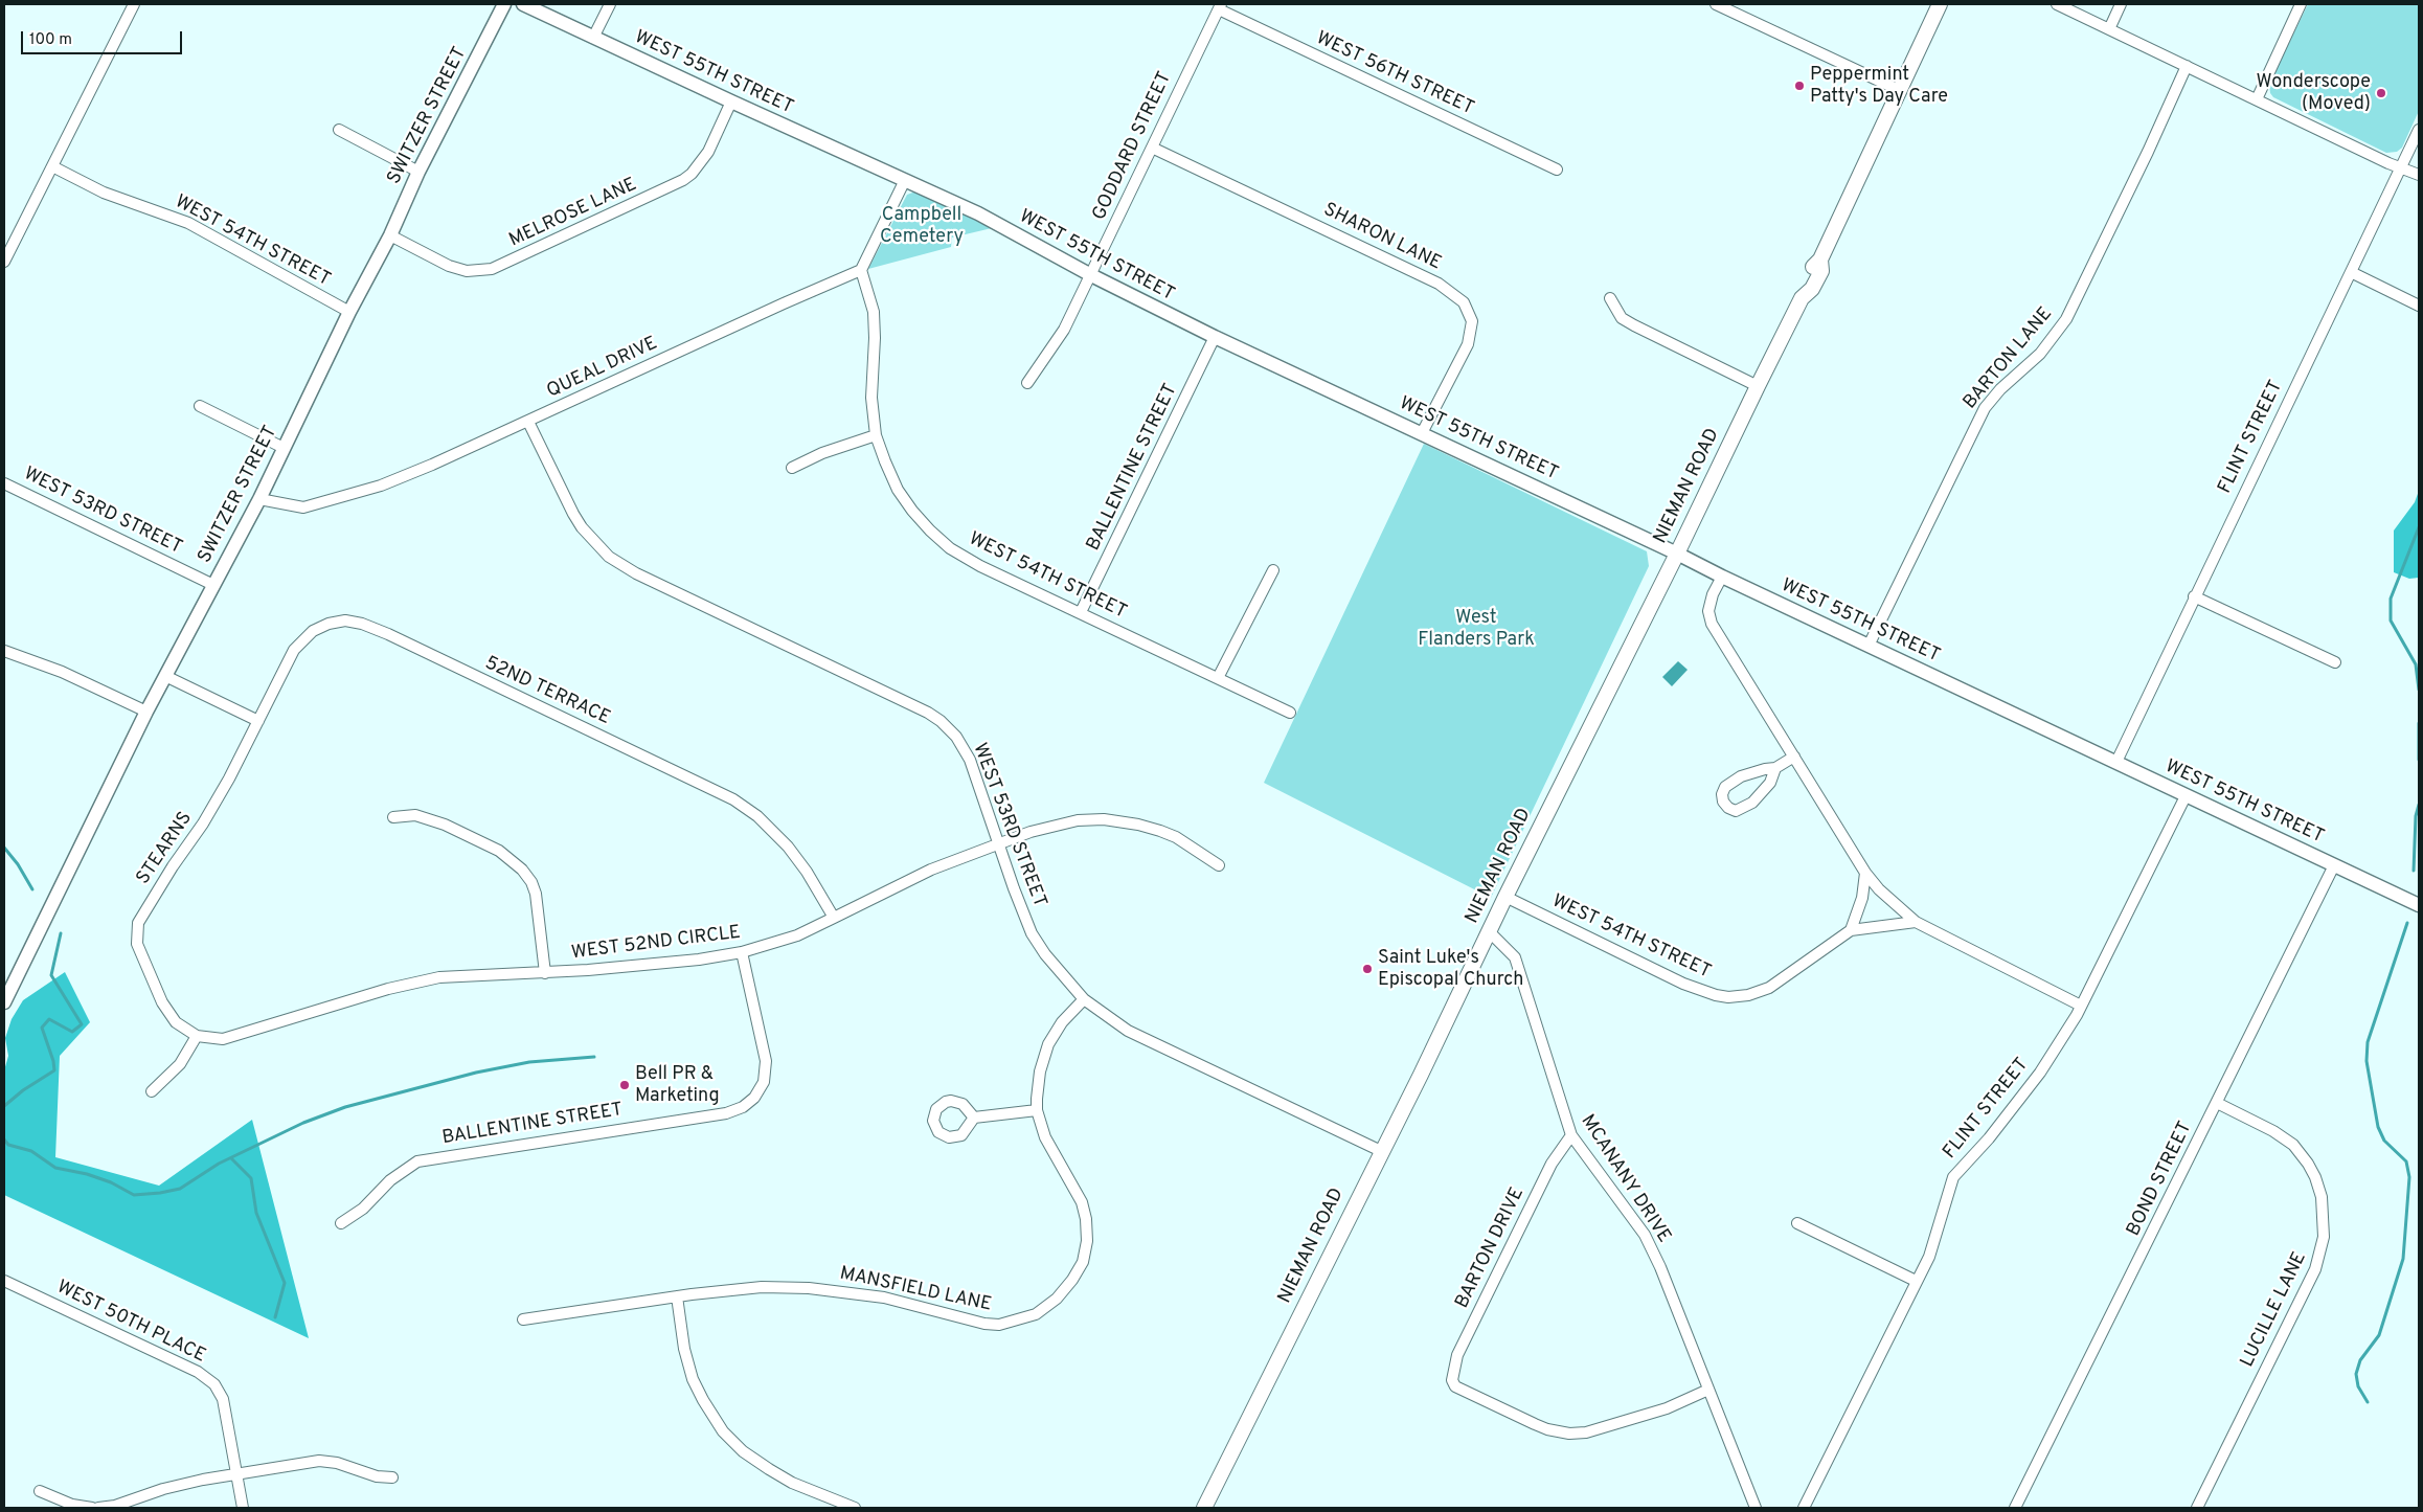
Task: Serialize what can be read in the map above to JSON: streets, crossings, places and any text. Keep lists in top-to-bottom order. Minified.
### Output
{"streets":{"main road":["NIEMAN ROAD"],"street":["WEST 55TH STREET","WEST 56TH STREET","SWITZER STREET","GODDARD STREET","MELROSE LANE","SHARON LANE","WEST 54TH STREET","BARTON LANE","QUEAL DRIVE","FLINT STREET","BALLENTINE STREET","WEST 53RD STREET","52ND TERRACE","STEARNS","WEST 52ND CIRCLE","MCANANY DRIVE","BOND STREET","BARTON DRIVE","MANSFIELD LANE","LUCILLE LANE","WEST 50TH PLACE"]},"crossings":[["WEST 55TH STREET","GODDARD STREET"],["WEST 55TH STREET","MELROSE LANE"],["WEST 55TH STREET","SHARON LANE"],["WEST 55TH STREET","BARTON LANE"],["WEST 55TH STREET","FLINT STREET"],["WEST 55TH STREET","BALLENTINE STREET"],["WEST 55TH STREET","NIEMAN ROAD"],["WEST 55TH STREET","BOND STREET"],["WEST 56TH STREET","GODDARD STREET"],["SWITZER STREET","MELROSE LANE"],["SWITZER STREET","WEST 54TH STREET"],["SWITZER STREET","QUEAL DRIVE"],["SWITZER STREET","WEST 53RD STREET"],["GODDARD STREET","SHARON LANE"],["WEST 54TH STREET","QUEAL DRIVE"],["WEST 54TH STREET","BALLENTINE STREET"],["WEST 54TH STREET","NIEMAN ROAD"],["QUEAL DRIVE","WEST 53RD STREET"],["BALLENTINE STREET","WEST 52ND CIRCLE"],["NIEMAN ROAD","WEST 53RD STREET"],["NIEMAN ROAD","MCANANY DRIVE"],["WEST 53RD STREET","WEST 52ND CIRCLE"],["WEST 53RD STREET","MANSFIELD LANE"],["52ND TERRACE","STEARNS"],["52ND TERRACE","WEST 52ND CIRCLE"],["STEARNS","WEST 52ND CIRCLE"],["MCANANY DRIVE","BARTON DRIVE"],["BOND STREET","LUCILLE LANE"]],"parks":["Campbell Cemetery","West Flanders Park"],"places":["Peppermint Patty's Day Care","Wonderscope (Moved)","Saint Luke's Episcopal Church","Bell PR & Marketing"],"scale_bar":"100 m"}
